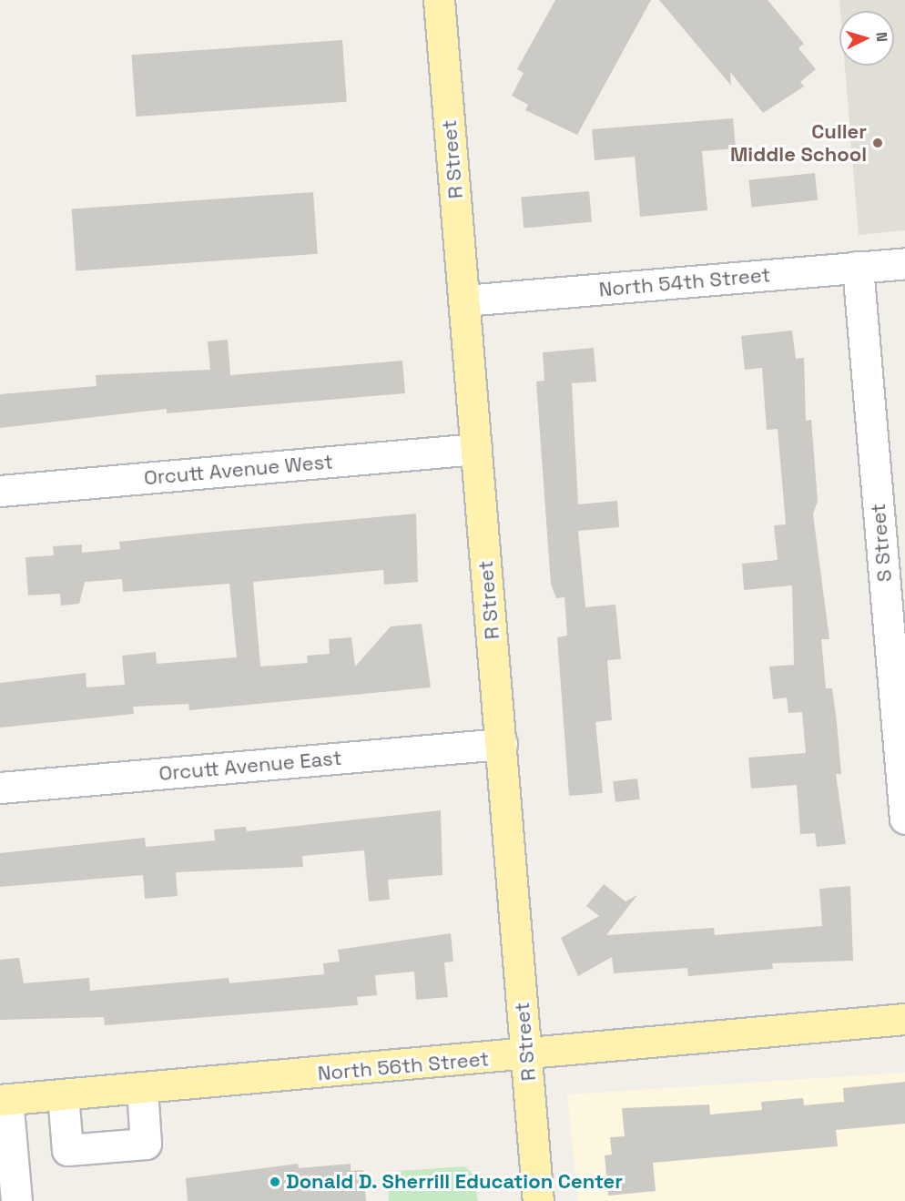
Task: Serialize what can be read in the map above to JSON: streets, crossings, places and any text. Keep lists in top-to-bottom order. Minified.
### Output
{"streets":{"main road":["R Street","North 56th Street"],"street":["North 54th Street","Orcutt Avenue West","S Street","Orcutt Avenue East"]},"crossings":[["R Street","North 54th Street"],["R Street","Orcutt Avenue West"],["R Street","Orcutt Avenue East"],["R Street","North 56th Street"],["North 54th Street","S Street"]],"places":["Culler Middle School","Donald D. Sherrill Education Center"],"north":"right"}
